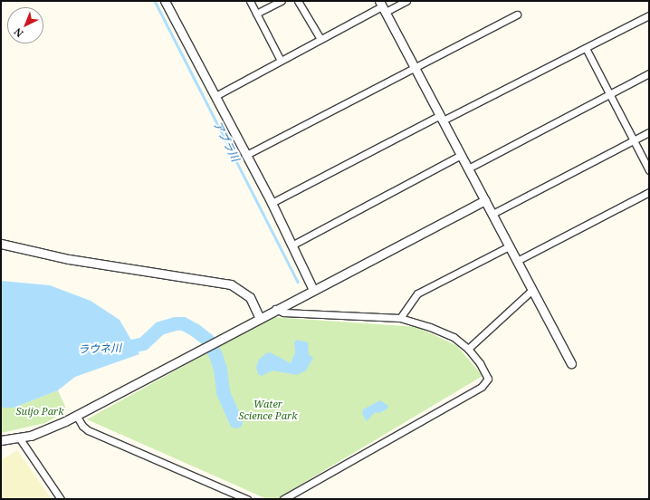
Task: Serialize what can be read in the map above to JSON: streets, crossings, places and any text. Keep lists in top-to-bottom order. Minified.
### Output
{"water":["アブラ川","ラウネ川"],"parks":["Water Science Park","Suijo Park"],"north":"bottom left"}
